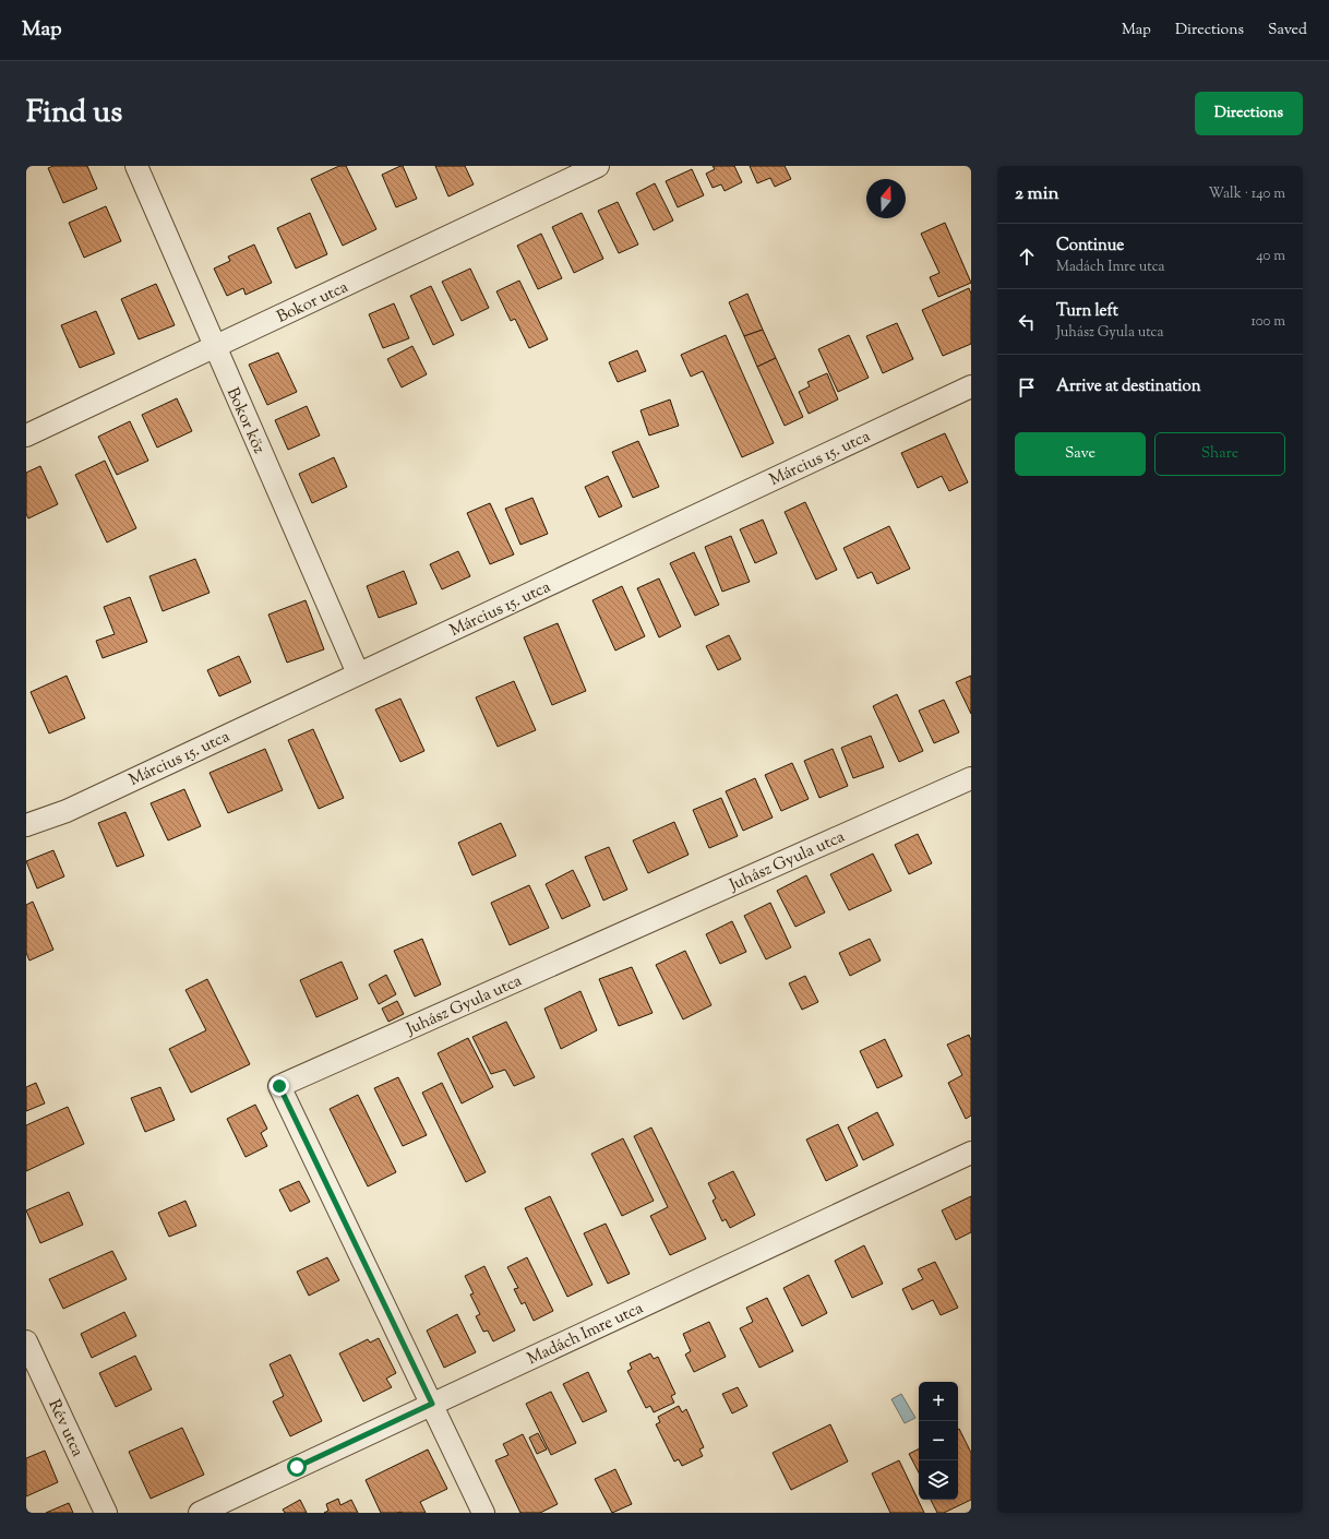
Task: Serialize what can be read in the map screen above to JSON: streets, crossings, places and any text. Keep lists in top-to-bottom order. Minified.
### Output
{"streets":{"street":["Bokor utca","Bokor köz","Március 15. utca","Juhász Gyula utca","Madách Imre utca","Rév utca"]},"crossings":[["Bokor utca","Bokor köz"],["Bokor köz","Március 15. utca"],["Juhász Gyula utca","Madách Imre utca"]],"north":"top","page":{"header":"Map","nav":["Map","Directions","Saved"],"title":"Find us","buttons":["Directions",["Save","Share"]],"heading":["2 min","Walk · 140 m"],"list":[["Continue","Madách Imre utca","40 m"],["Turn left","Juhász Gyula utca","100 m"],"Arrive at destination"],"map_buttons":["+","−"]}}
